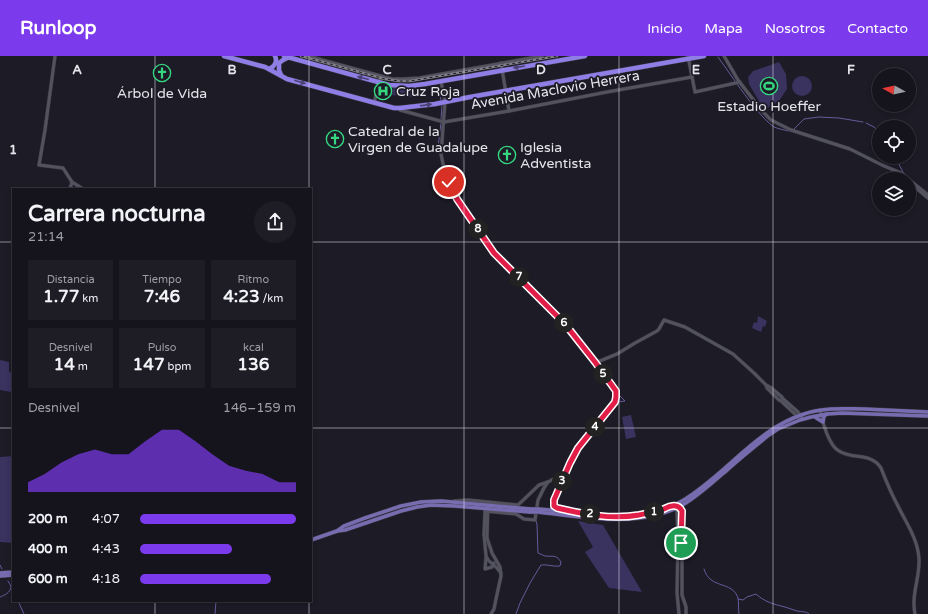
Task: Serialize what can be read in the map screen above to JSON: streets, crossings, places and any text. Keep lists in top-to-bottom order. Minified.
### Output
{"streets":{"street":["Avenida Maclovio Herrera"]},"places":{"church":["Árbol de Vida","Catedral de la Virgen de Guadalupe","Iglesia Adventista"],"sports":["Estadio Hoeffer"],"hospital":["Cruz Roja"]},"north":"left","page":{"header":"Runloop","nav":["Inicio","Mapa","Nosotros","Contacto"],"heading":["Carrera nocturna","21:14"],"pins":["8","7","6","5","4","3","1","2"],"stats":[["Distancia","1.77 km"],["Tiempo","7:46"],["Ritmo","4:23 /km"],["Desnivel","14 m"],["Pulso","147 bpm"],["kcal","136"]],"chart":["Desnivel","146–159 m"],"list":[{"name":"200 m","note":"4:07"},{"name":"400 m","note":"4:43"},{"name":"600 m","note":"4:18"}]},"grid":{"columns":["A","B","C","D","E","F"],"rows":["1"]}}
